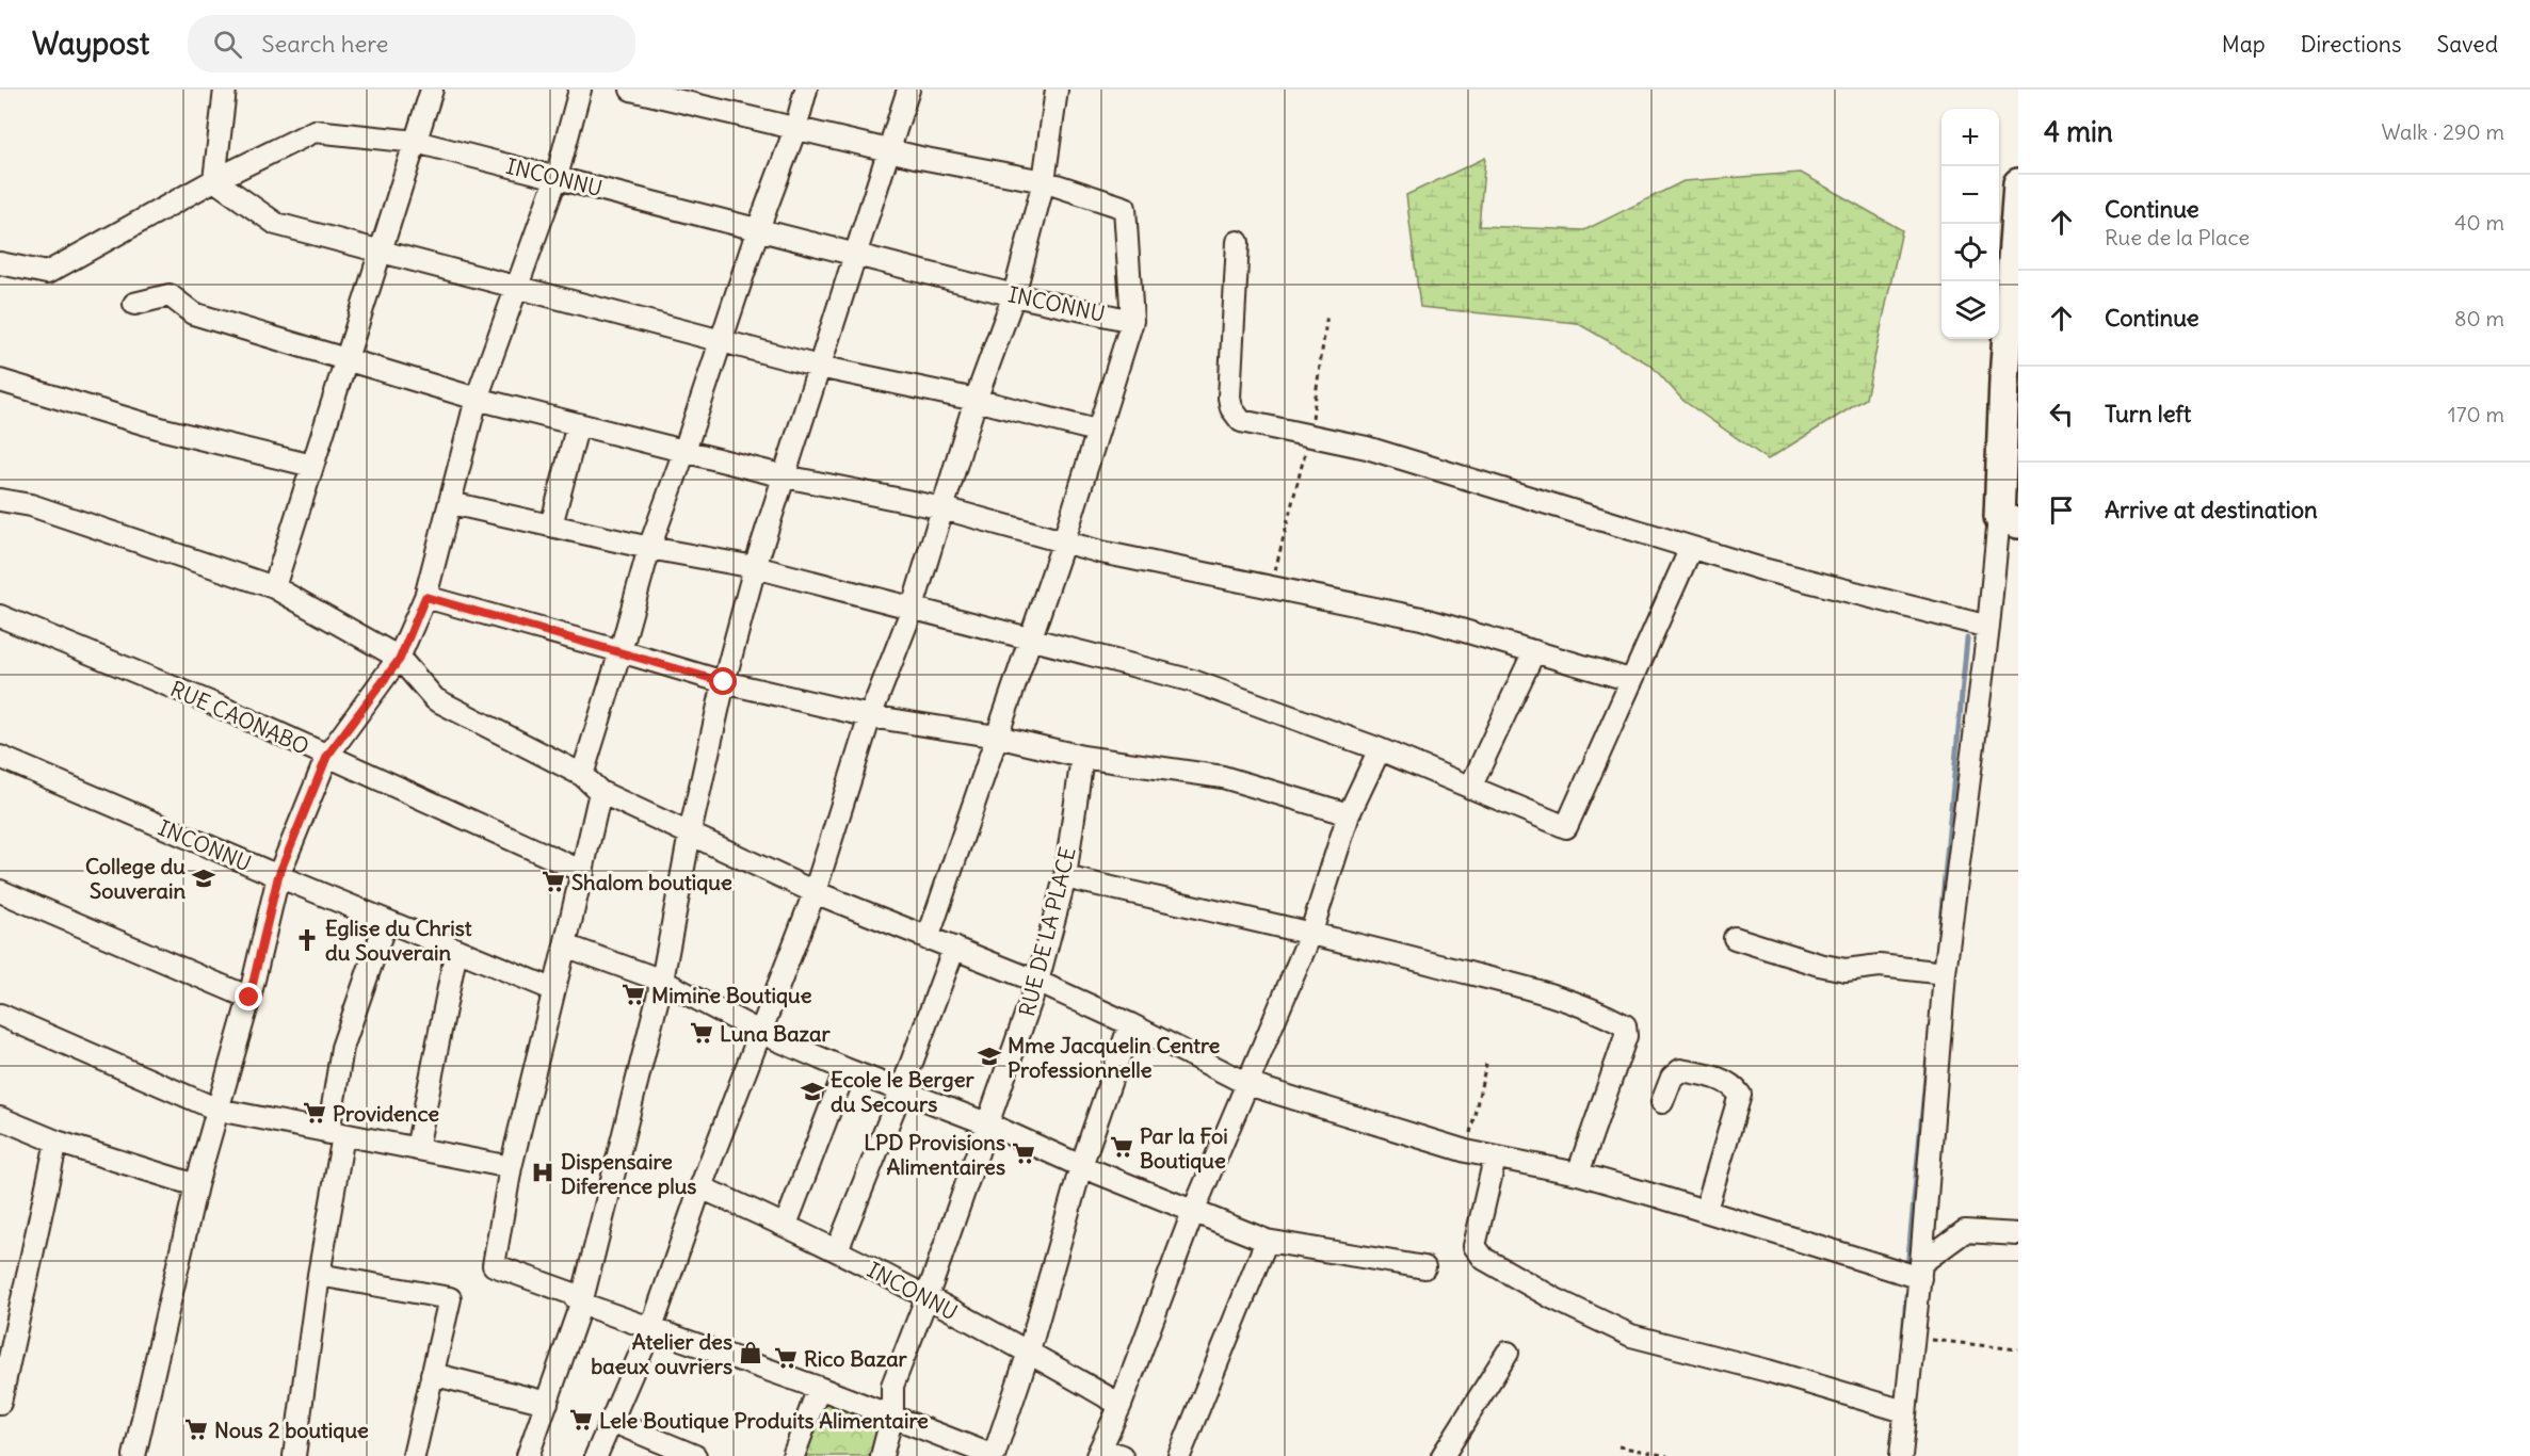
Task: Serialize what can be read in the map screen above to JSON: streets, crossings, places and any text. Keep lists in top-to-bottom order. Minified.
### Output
{"streets":{"street":["INCONNU","RUE CAONABO","RUE DE LA PLACE"]},"crossings":[["INCONNU","RUE DE LA PLACE"]],"places":{"school or university":["College du Souverain","Mme Jacquelin Centre Professionnelle","Ecole le Berger du Secours"],"supermarket":["Shalom boutique","Mimine Boutique","Luna Bazar","Providence","Par la Foi Boutique","LPD Provisions Alimentaires","Rico Bazar","Lele Boutique Produits Alimentaire","Nous 2 boutique"],"church":["Eglise du Christ du Souverain"],"hospital":["Dispensaire Diference plus"],"shop":["Atelier des baeux ouvriers"]},"page":{"header":"Waypost","search":"Search here","nav":["Map","Directions","Saved"],"heading":["4 min","Walk · 290 m"],"map_buttons":["+","−"],"list":[["Continue","Rue de la Place","40 m"],["Continue","80 m"],["Turn left","170 m"],"Arrive at destination"]}}
